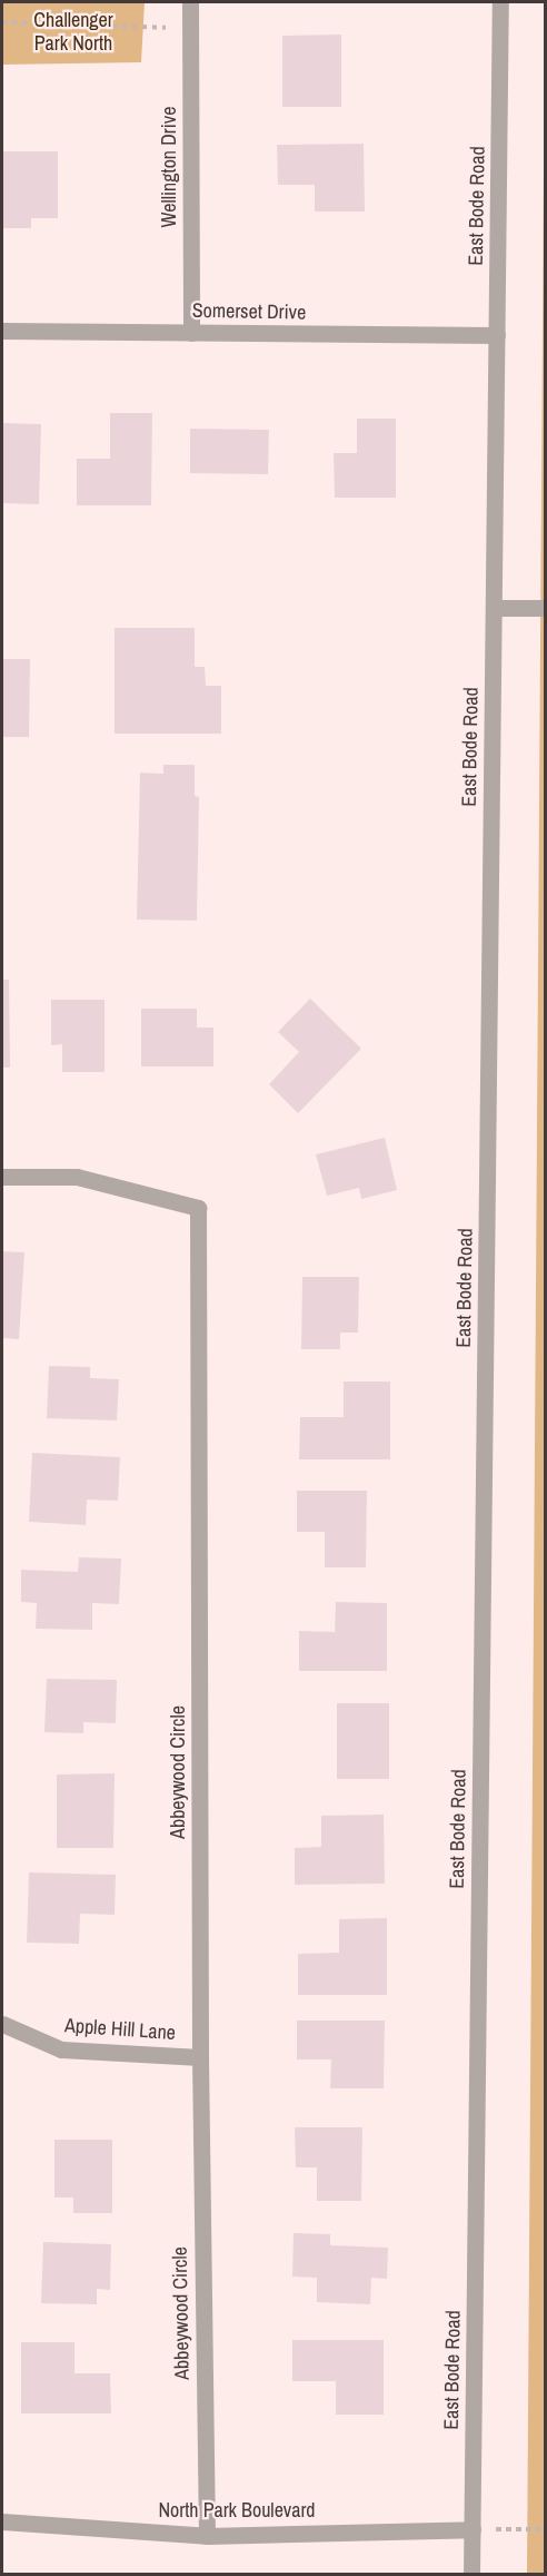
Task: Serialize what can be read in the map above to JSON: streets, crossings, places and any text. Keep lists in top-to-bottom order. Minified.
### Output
{"streets":{"street":["Wellington Drive","East Bode Road","Somerset Drive","Abbeywood Circle","Apple Hill Lane","North Park Boulevard"]},"crossings":[["Wellington Drive","Somerset Drive"],["East Bode Road","Somerset Drive"],["East Bode Road","North Park Boulevard"],["Abbeywood Circle","Apple Hill Lane"],["Abbeywood Circle","North Park Boulevard"]],"parks":["Challenger Park North"]}
